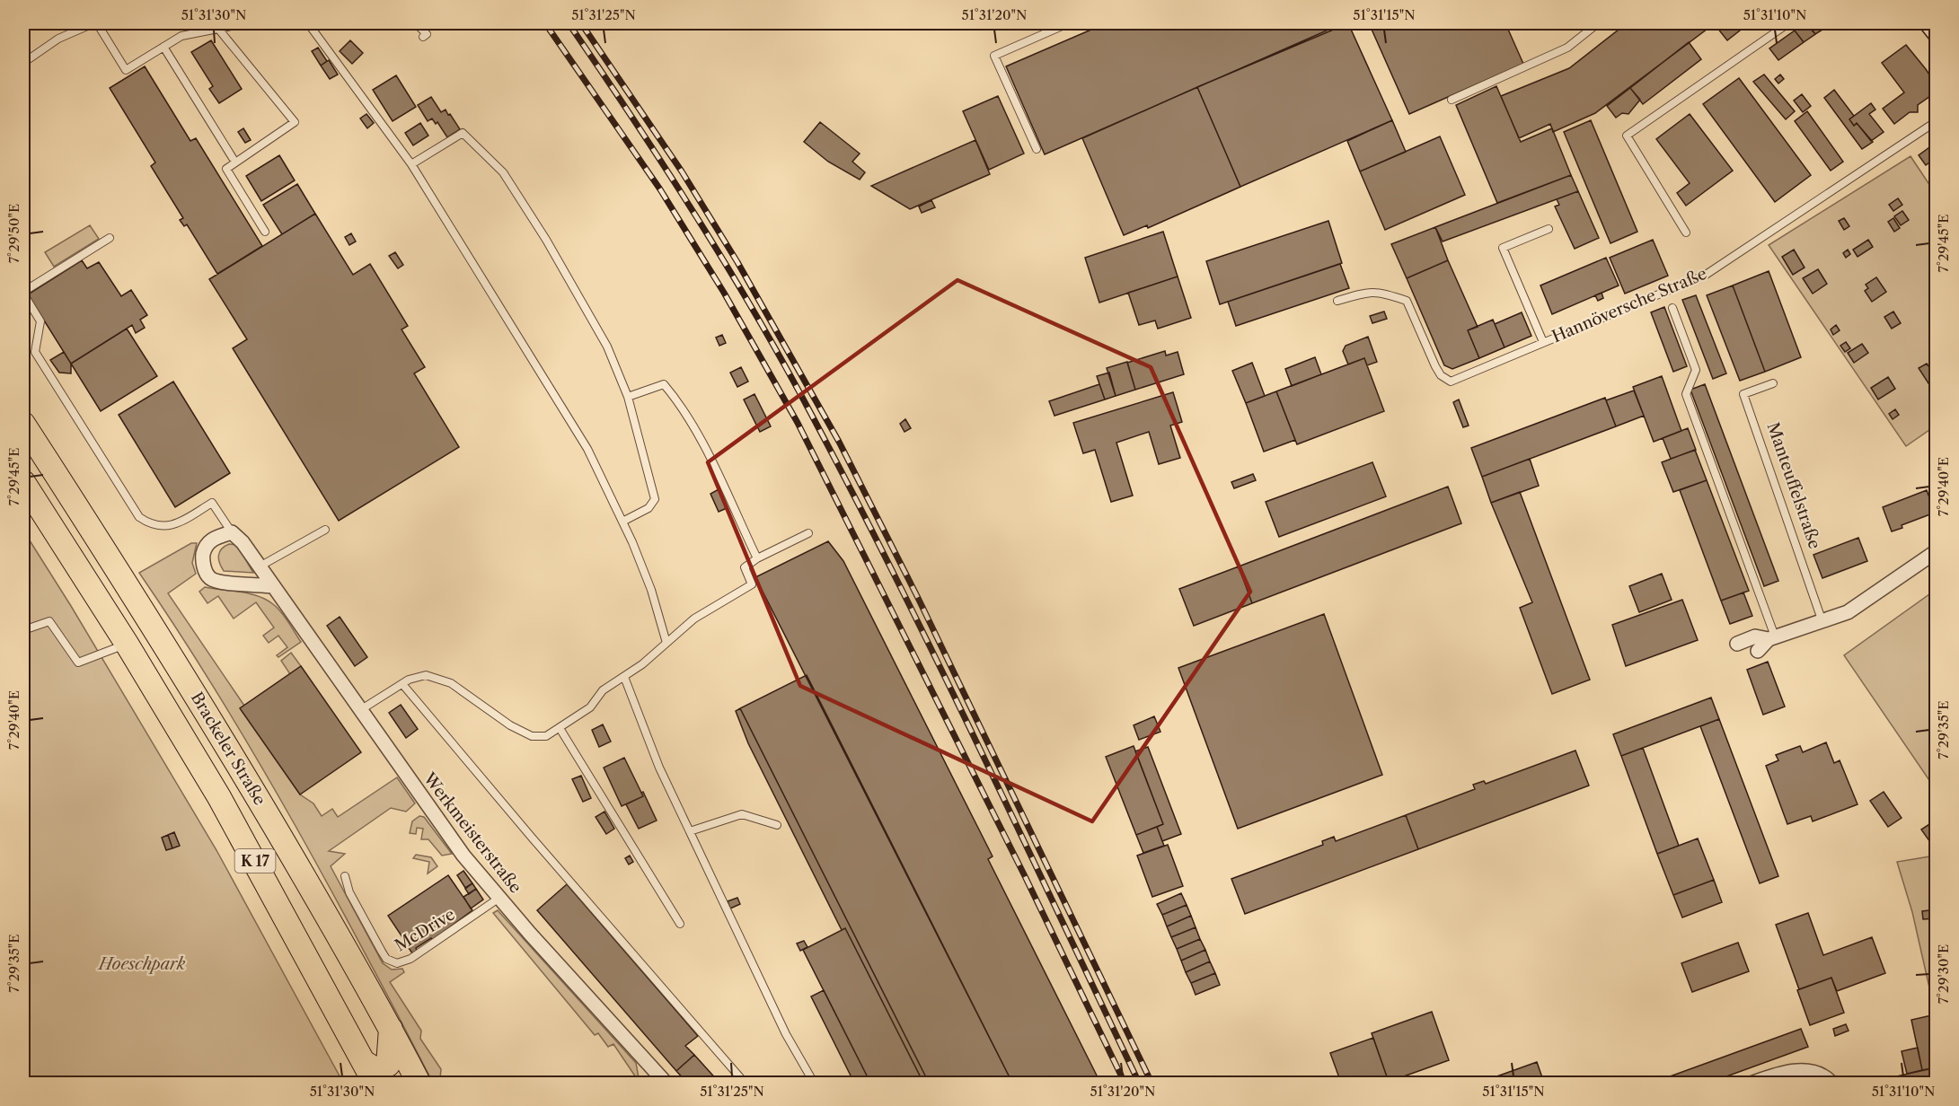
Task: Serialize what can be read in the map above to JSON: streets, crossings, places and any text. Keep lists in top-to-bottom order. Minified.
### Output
{"streets":{"highway":["Brackeler Straße","K 17"],"street":["Werkmeisterstraße"],"lane":["Hannöversche Straße","Manteuffelstraße","McDrive"]},"crossings":[["Werkmeisterstraße","McDrive"]],"parks":["Hoeschpark"],"coordinates":["51°31'30\"N","51°31'25\"N","51°31'20\"N","51°31'15\"N","51°31'10\"N","7°29'50\"E","7°29'45\"E","7°29'40\"E","7°29'35\"E","7°29'30\"E"]}
